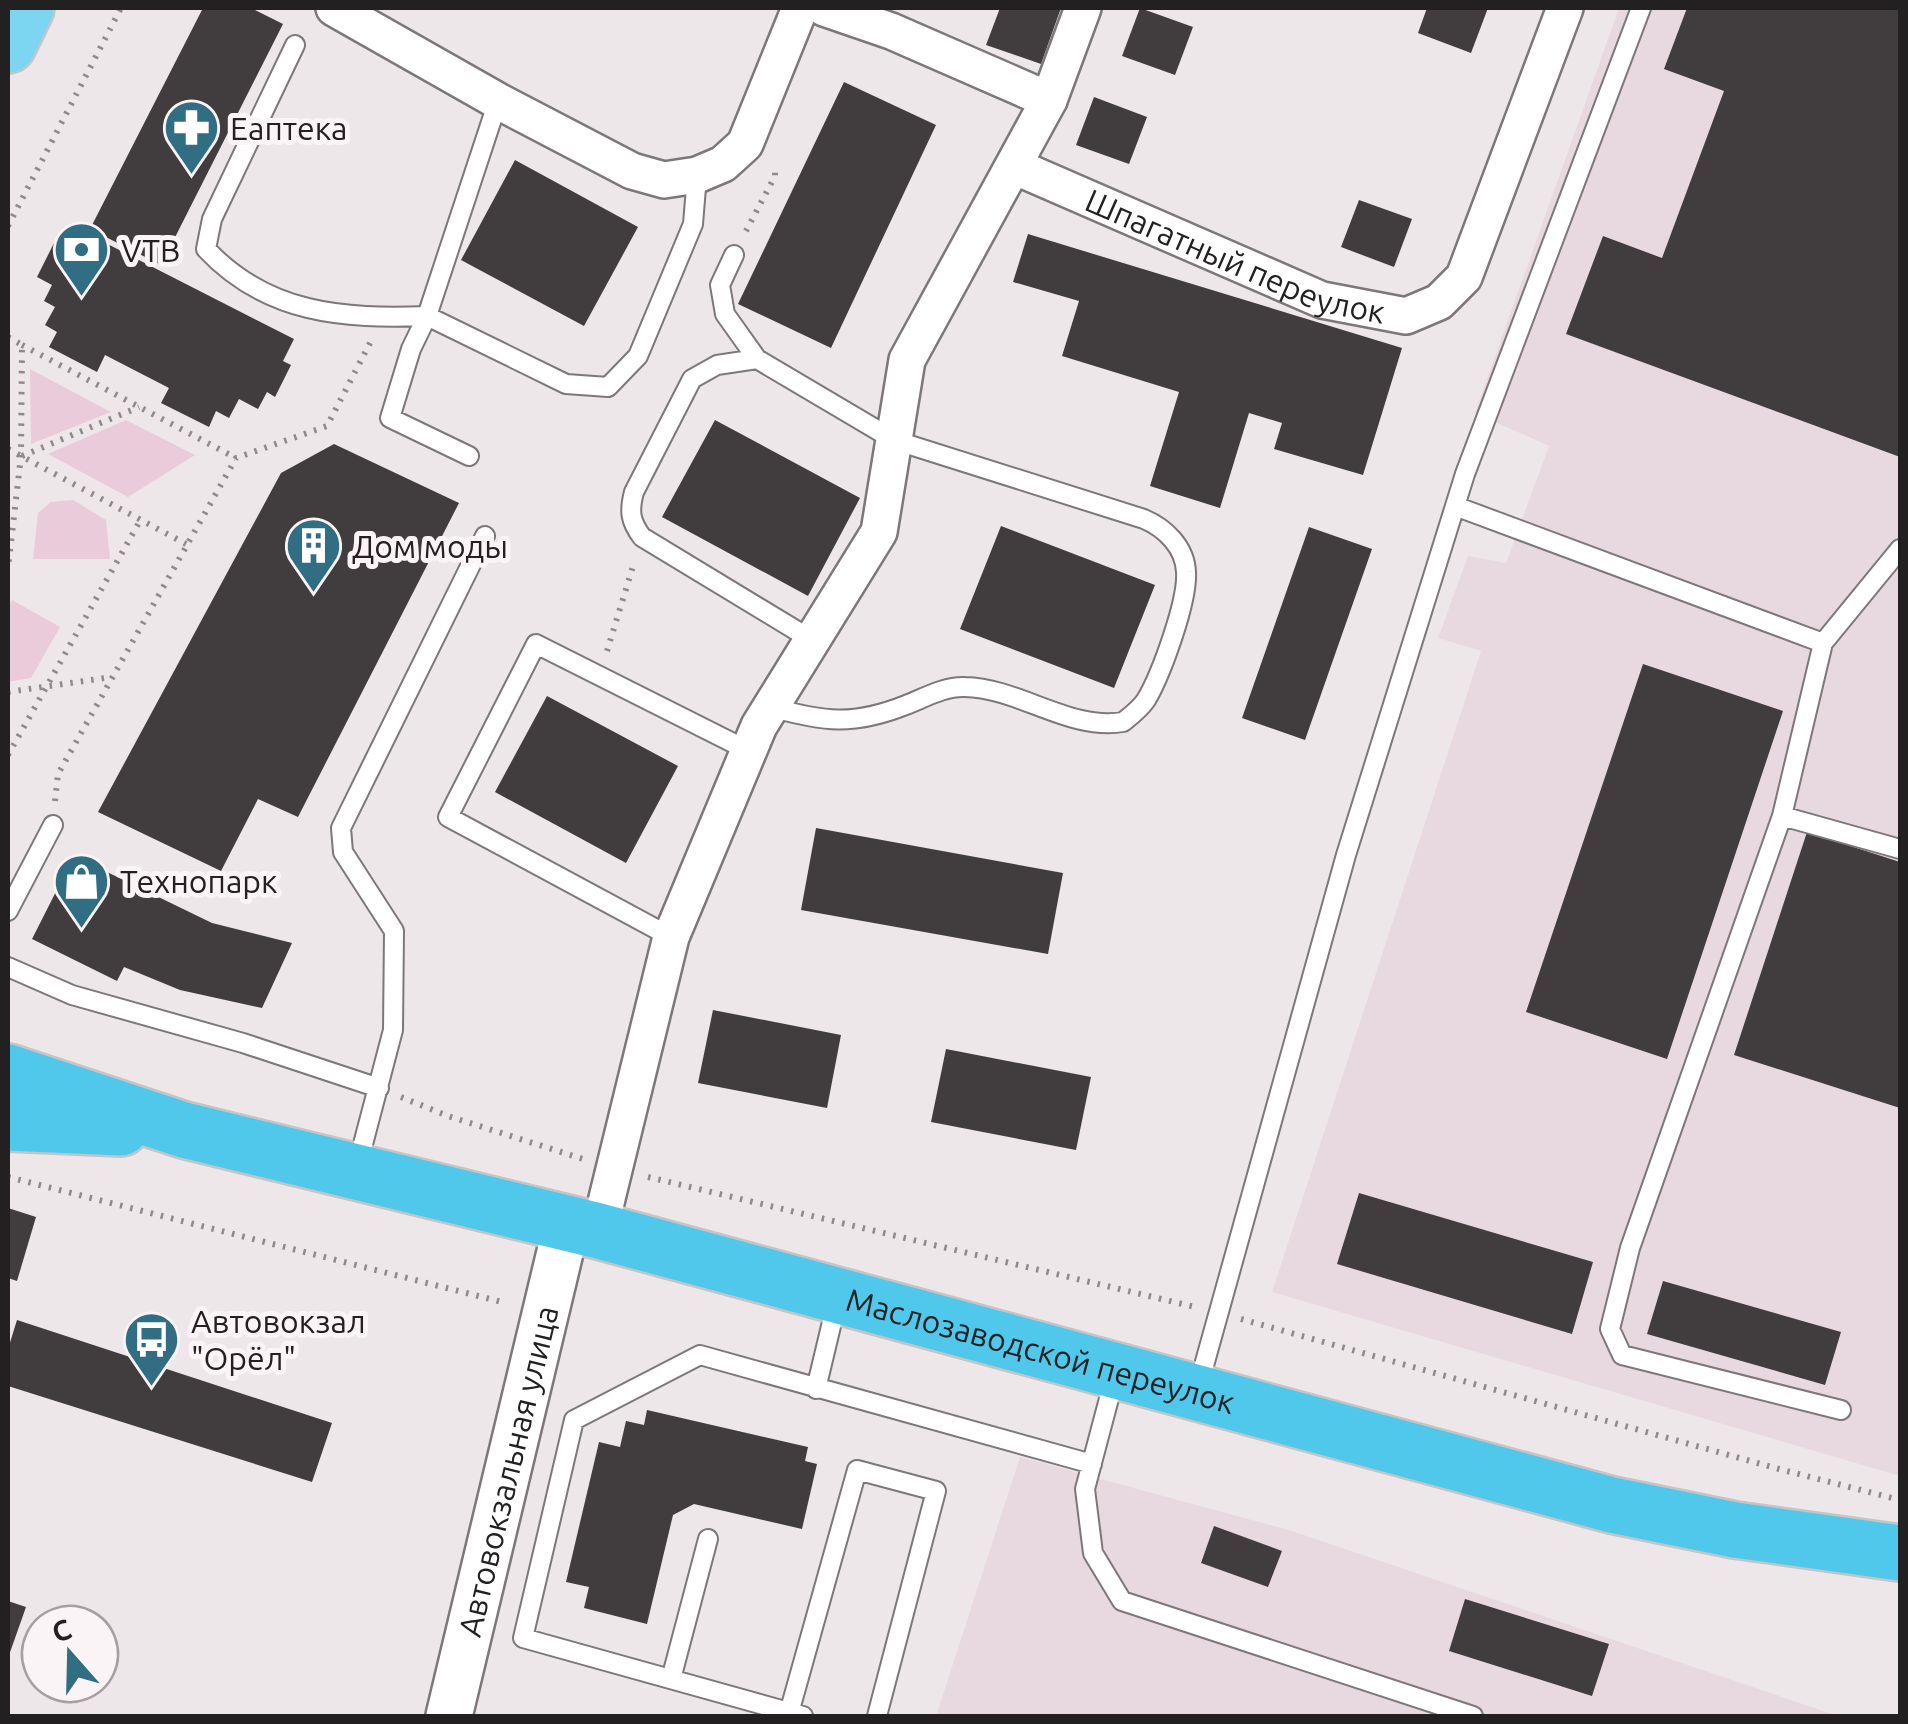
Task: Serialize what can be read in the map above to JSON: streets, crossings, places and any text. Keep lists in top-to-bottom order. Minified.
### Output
{"streets":{"highway":["Маслозаводской переулок"],"street":["Шпагатный переулок","Автовокзальная улица"]},"crossings":[["Маслозаводской переулок","Автовокзальная улица"]],"places":{"pharmacy":["Еаптека"],"bank":["VTB"],"building":["Дом моды"],"shop":["Технопарк"],"bus stop":["Автовокзал \"Орёл\""]},"north":"top"}
